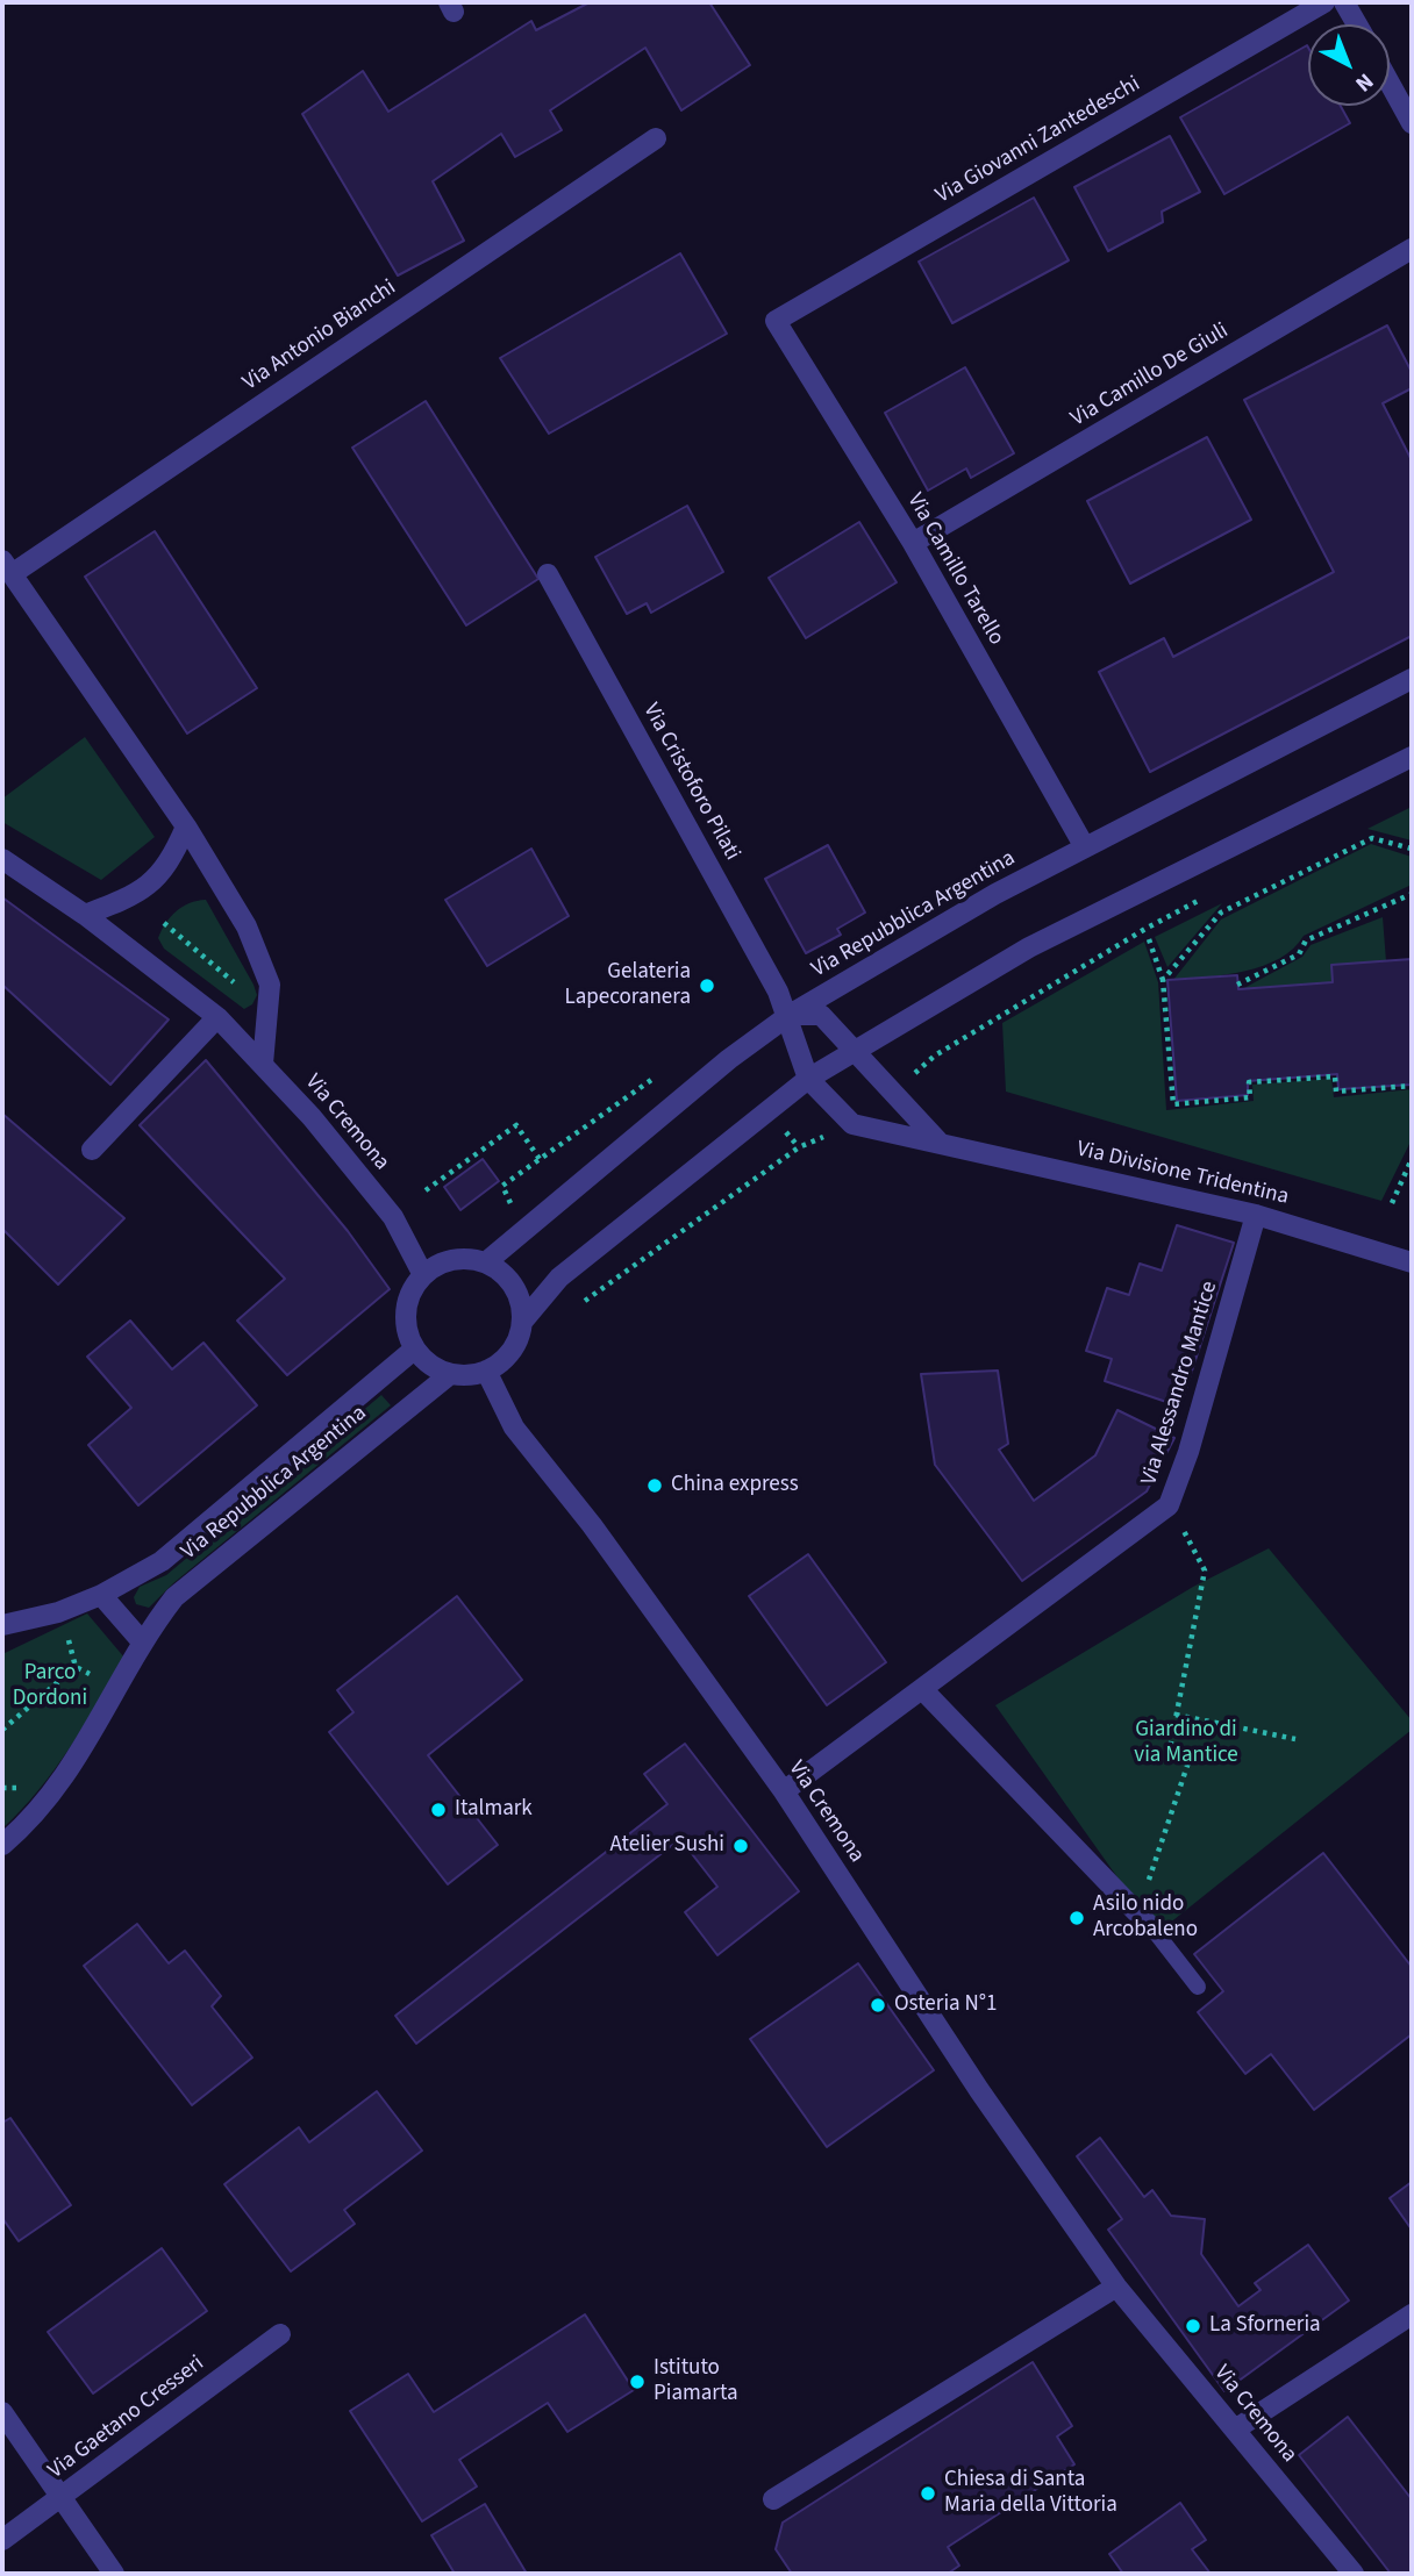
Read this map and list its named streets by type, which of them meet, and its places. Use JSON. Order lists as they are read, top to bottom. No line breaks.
{"streets":{"street":["Via Giovanni Zantedeschi","Via Antonio Bianchi","Via Camillo De Giuli","Via Camillo Tarello","Via Cristoforo Pilati","Via Repubblica Argentina","Via Cremona","Via Divisione Tridentina","Via Alessandro Mantice","Via Gaetano Cresseri"]},"crossings":[["Via Giovanni Zantedeschi","Via Camillo Tarello"],["Via Antonio Bianchi","Via Cremona"],["Via Camillo De Giuli","Via Camillo Tarello"],["Via Camillo Tarello","Via Repubblica Argentina"],["Via Cristoforo Pilati","Via Repubblica Argentina"],["Via Repubblica Argentina","Via Cremona"],["Via Cremona","Via Alessandro Mantice"],["Via Divisione Tridentina","Via Alessandro Mantice"]],"parks":["Parco Dordoni","Giardino di via Mantice"],"places":["Gelateria Lapecoranera","China express","Italmark","Atelier Sushi","Asilo nido Arcobaleno","Osteria N°1","La Sforneria","Istituto Piamarta","Chiesa di Santa Maria della Vittoria"],"north":"bottom right"}
